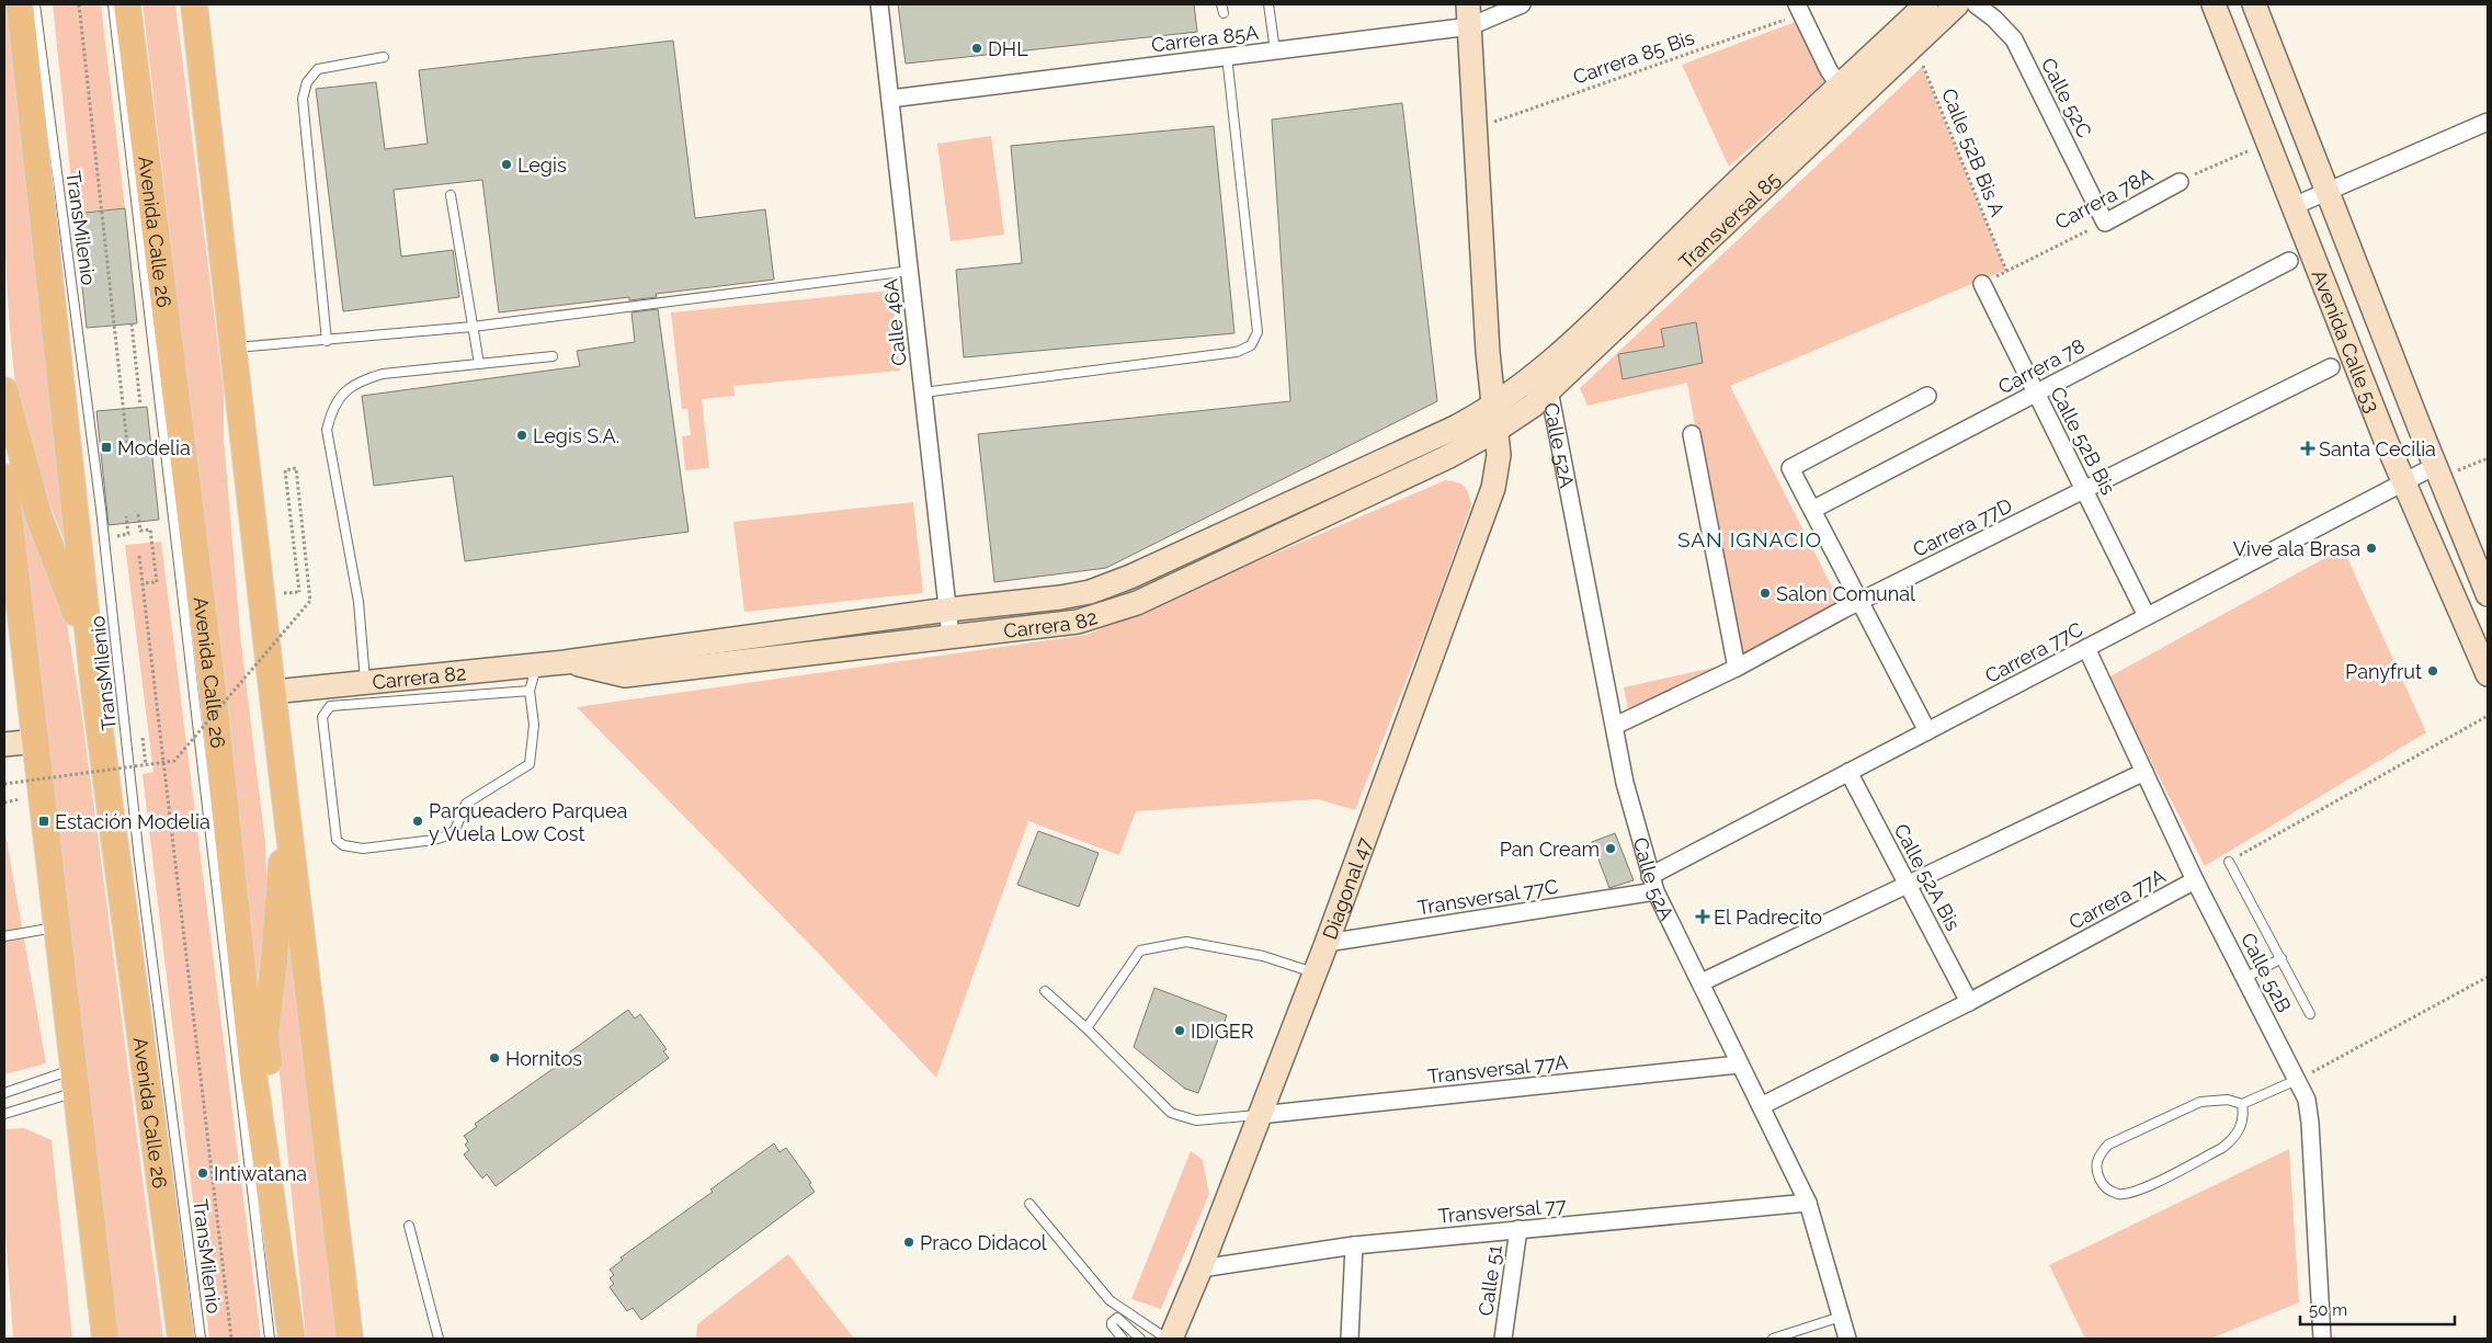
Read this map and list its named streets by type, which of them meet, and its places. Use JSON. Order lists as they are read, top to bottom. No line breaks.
{"streets":{"main road":["Avenida Calle 26"],"street":["Carrera 85A","Calle 52C","Carrera 78A","Transversal 85","Calle 46A","Avenida Calle 53","Carrera 78","Calle 52B Bis","Calle 52A","Carrera 77D","Carrera 82","Carrera 77C","Calle 52A Bis","Diagonal 47","Transversal 77C","Carrera 77A","Calle 52B","Transversal 77A","Transversal 77","Calle 51"],"lane":["TransMilenio"],"path":["Carrera 85 Bis","Calle 52B Bis A"]},"crossings":[["Carrera 85A","Calle 46A"],["Calle 52C","Carrera 78A"],["Calle 52B Bis A","Carrera 78A"],["Calle 52B Bis A","Transversal 85"],["Carrera 78A","Calle 52B Bis"],["Transversal 85","Calle 52A"],["Transversal 85","Carrera 82"],["Transversal 85","Diagonal 47"],["Calle 46A","Carrera 82"],["Avenida Calle 53","Carrera 77C"],["Carrera 78","Calle 52B Bis"],["Calle 52B Bis","Carrera 77D"],["Calle 52B Bis","Carrera 77C"],["Calle 52A","Carrera 77D"],["Calle 52A","Carrera 77C"],["Calle 52A","Transversal 77C"],["Calle 52A","Carrera 77A"],["Calle 52A","Transversal 77A"],["Calle 52A","Transversal 77"],["Carrera 82","Diagonal 47"],["Carrera 77C","Calle 52A Bis"],["Carrera 77C","Calle 52B"],["Calle 52A Bis","Carrera 77A"],["Diagonal 47","Transversal 77C"],["Diagonal 47","Transversal 77A"],["Diagonal 47","Transversal 77"],["Carrera 77A","Calle 52B"],["Transversal 77","Calle 51"]],"districts":["SAN IGNACIO"],"places":{"other":["DHL","Legis","Legis S.A.","Vive ala Brasa","Salon Comunal","Panyfrut","Parqueadero Parquea y Vuela Low Cost","Pan Cream","IDIGER","Hornitos","Intiwatana","Praco Didacol"],"transit":["Modelia","Estación Modelia"],"health":["Santa Cecilia","El Padrecito"]},"scale_bar":"50 m"}
